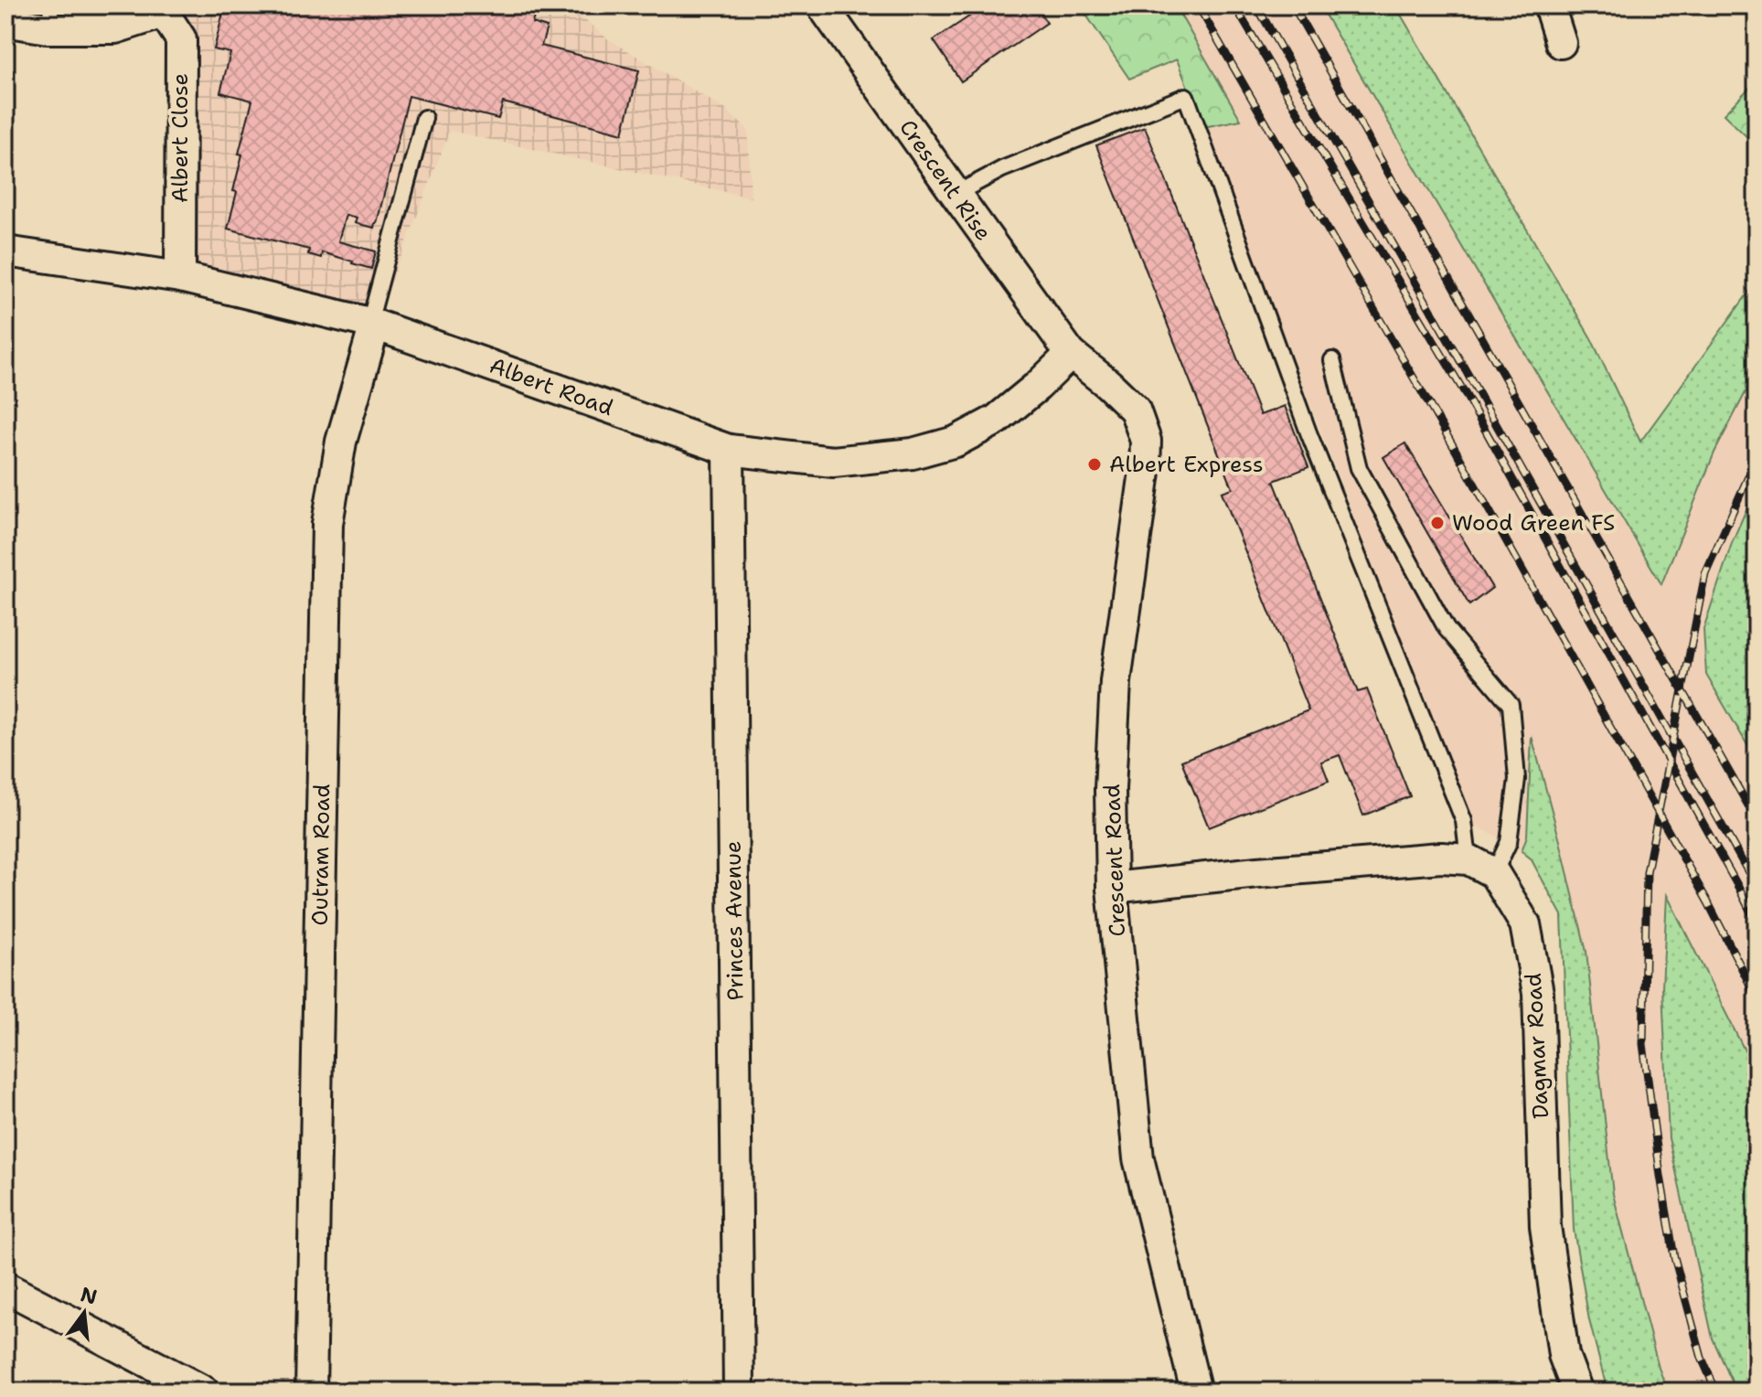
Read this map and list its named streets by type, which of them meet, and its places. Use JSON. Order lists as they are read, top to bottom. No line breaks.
{"streets":{"street":["Albert Close","Crescent Rise","Albert Road","Outram Road","Crescent Road","Princes Avenue","Dagmar Road"]},"crossings":[["Albert Close","Albert Road"],["Crescent Rise","Albert Road"],["Crescent Rise","Crescent Road"],["Albert Road","Outram Road"],["Albert Road","Crescent Road"],["Albert Road","Princes Avenue"]],"places":["Albert Express","Wood Green FS"],"north":"top"}
